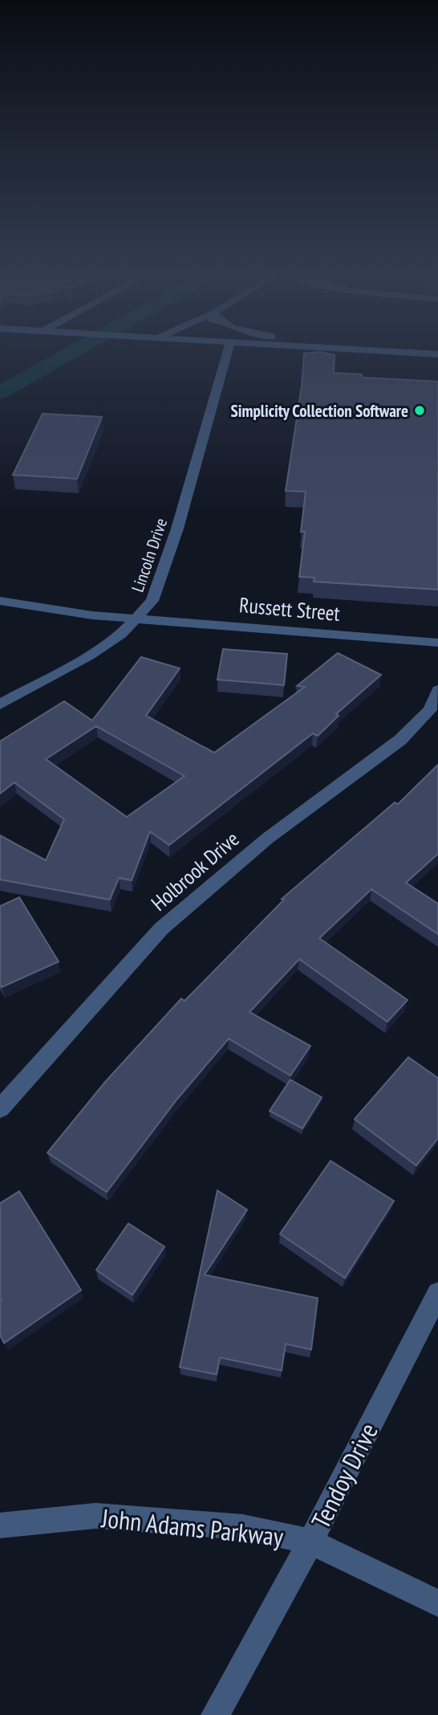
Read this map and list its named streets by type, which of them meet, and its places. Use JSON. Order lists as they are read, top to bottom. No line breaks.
{"streets":{"street":["Lincoln Drive","Russett Street","Holbrook Drive","Tendoy Drive","John Adams Parkway"]},"crossings":[["Lincoln Drive","Russett Street"],["Tendoy Drive","John Adams Parkway"]],"places":["Simplicity Collection Software"]}
